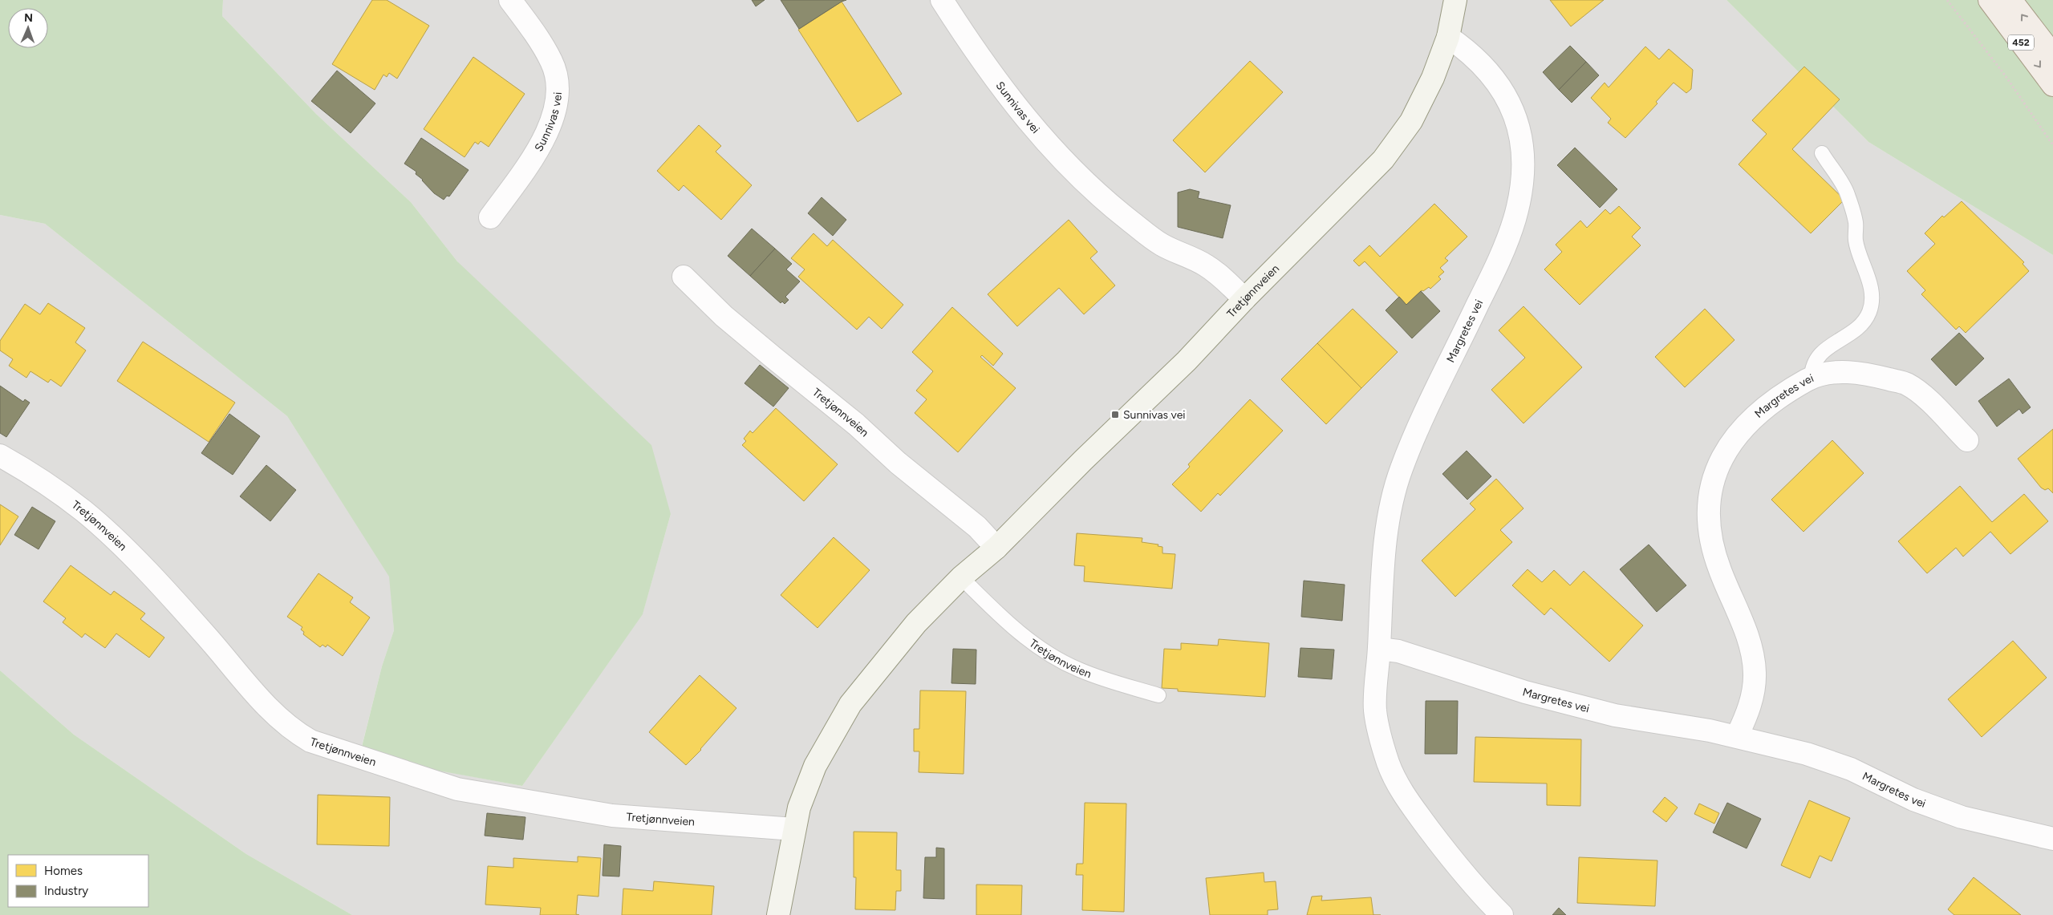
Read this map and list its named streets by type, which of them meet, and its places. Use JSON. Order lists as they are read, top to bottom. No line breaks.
{"streets":{"main road":["452"],"street":["Sunnivas vei","Tretjønnveien","Margretes vei"]},"crossings":[["Sunnivas vei","Tretjønnveien"],["Tretjønnveien","Margretes vei"]],"places":{"transit":["Sunnivas vei"]},"legend":["Homes","Industry"],"north":"top"}
